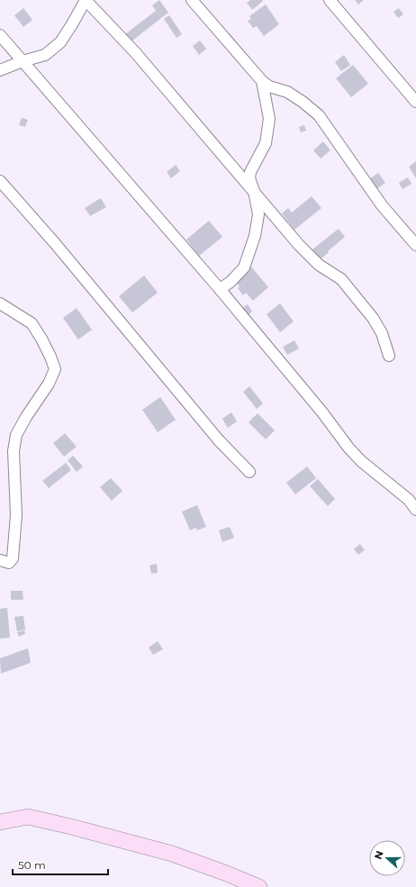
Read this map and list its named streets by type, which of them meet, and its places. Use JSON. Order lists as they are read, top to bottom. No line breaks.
{"scale_bar":"50 m","north":"left"}
